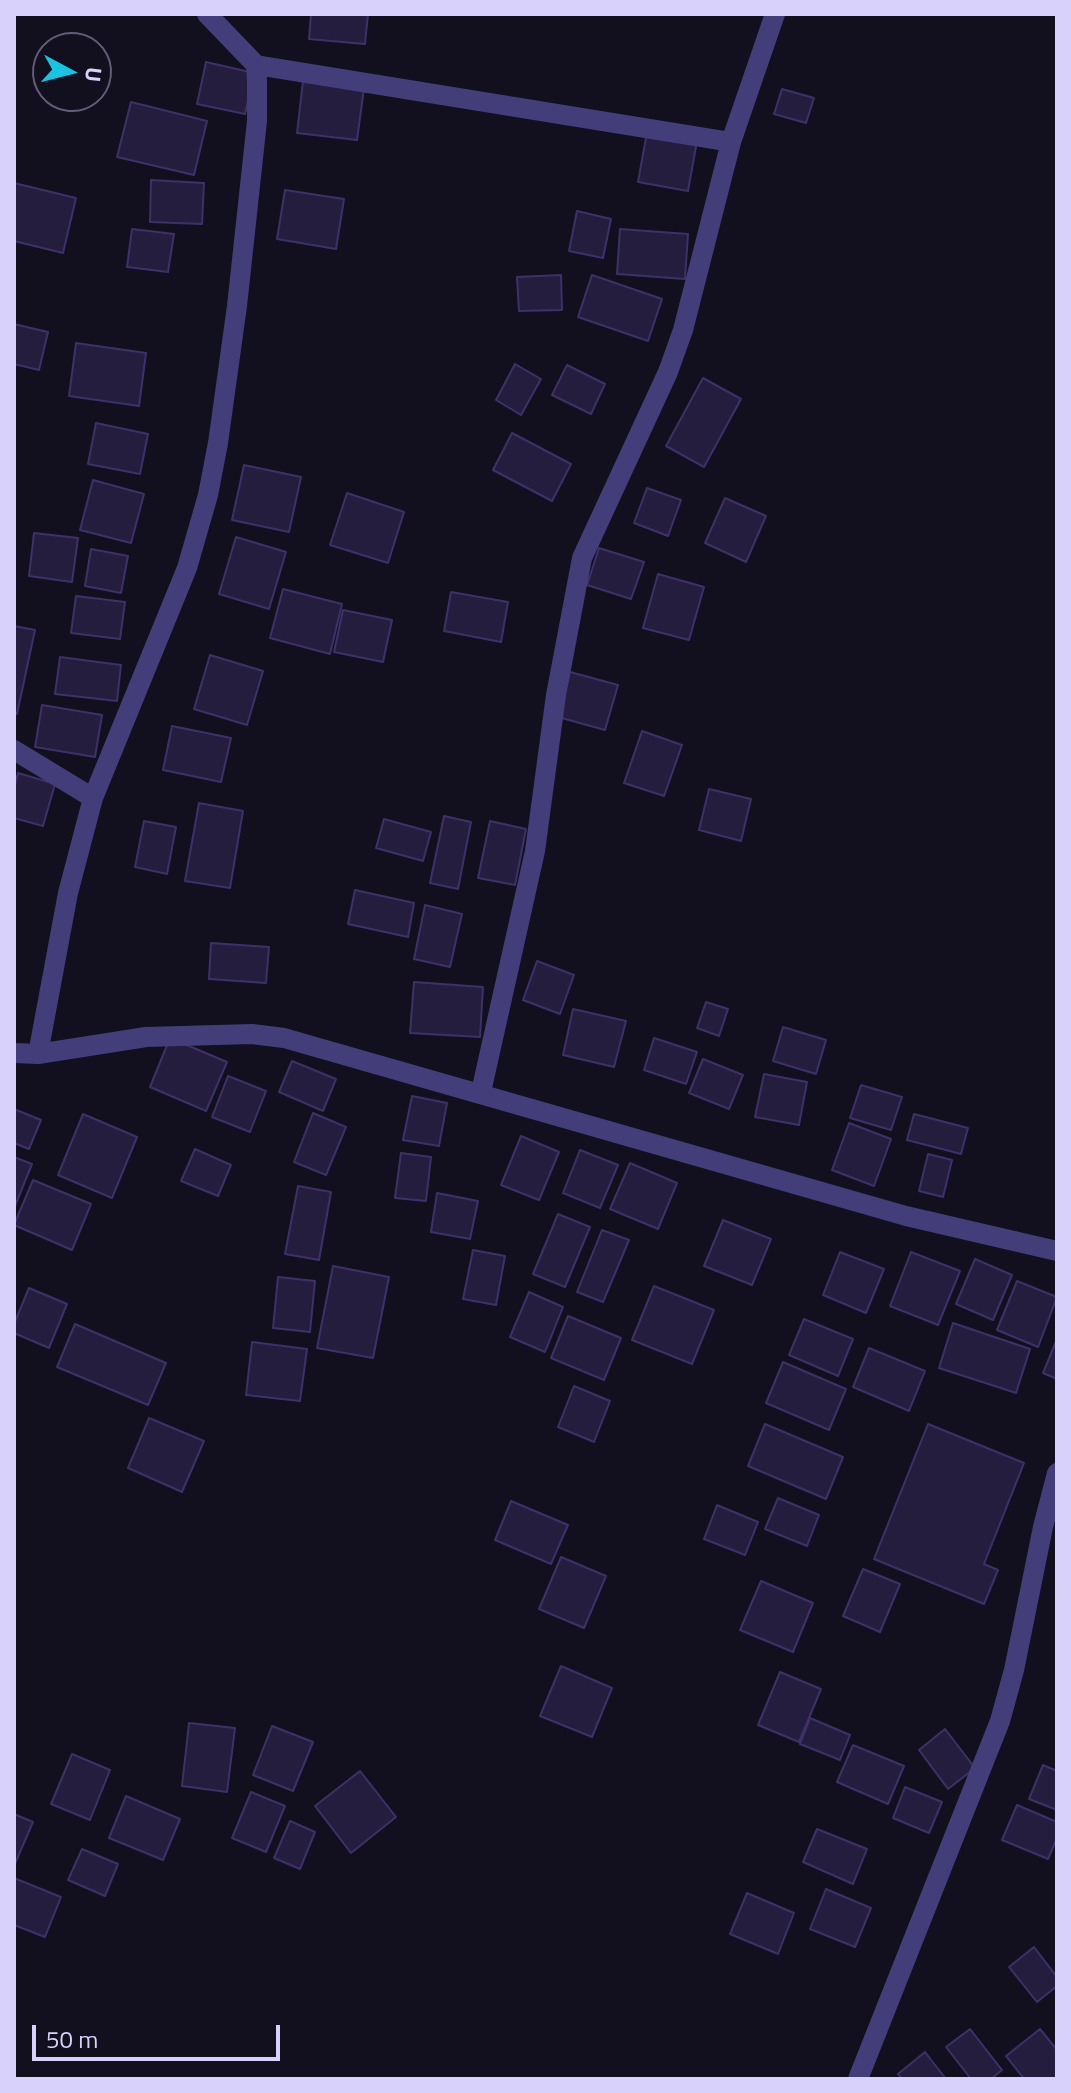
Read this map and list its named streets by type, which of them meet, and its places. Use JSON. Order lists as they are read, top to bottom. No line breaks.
{"scale_bar":"50 m","north":"right"}
